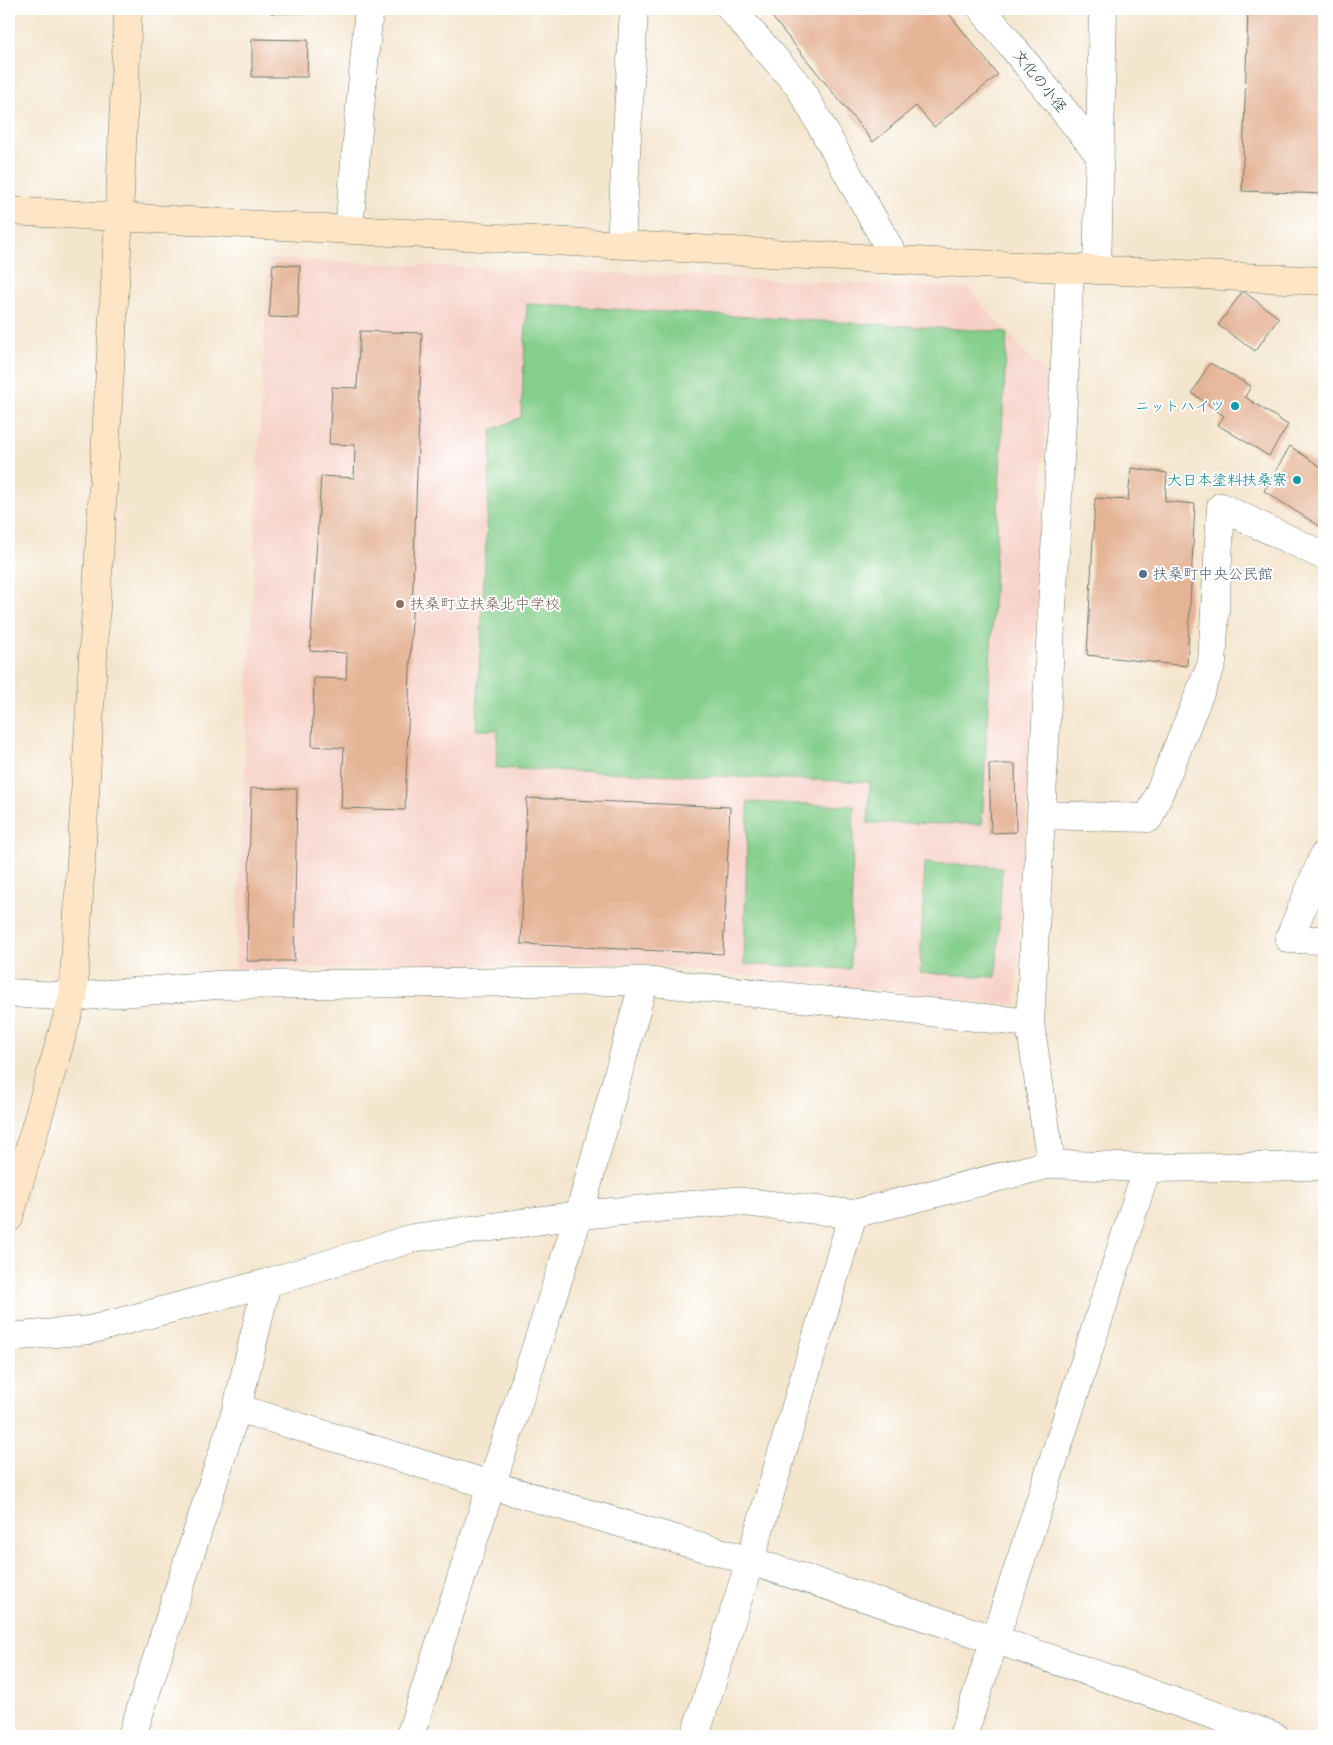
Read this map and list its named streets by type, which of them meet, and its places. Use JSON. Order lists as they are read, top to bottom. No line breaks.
{"streets":{"street":["文化の小径"]},"places":["ニットハイツ","大日本塗料扶桑寮","扶桑町中央公民館","扶桑町立扶桑北中学校"]}
